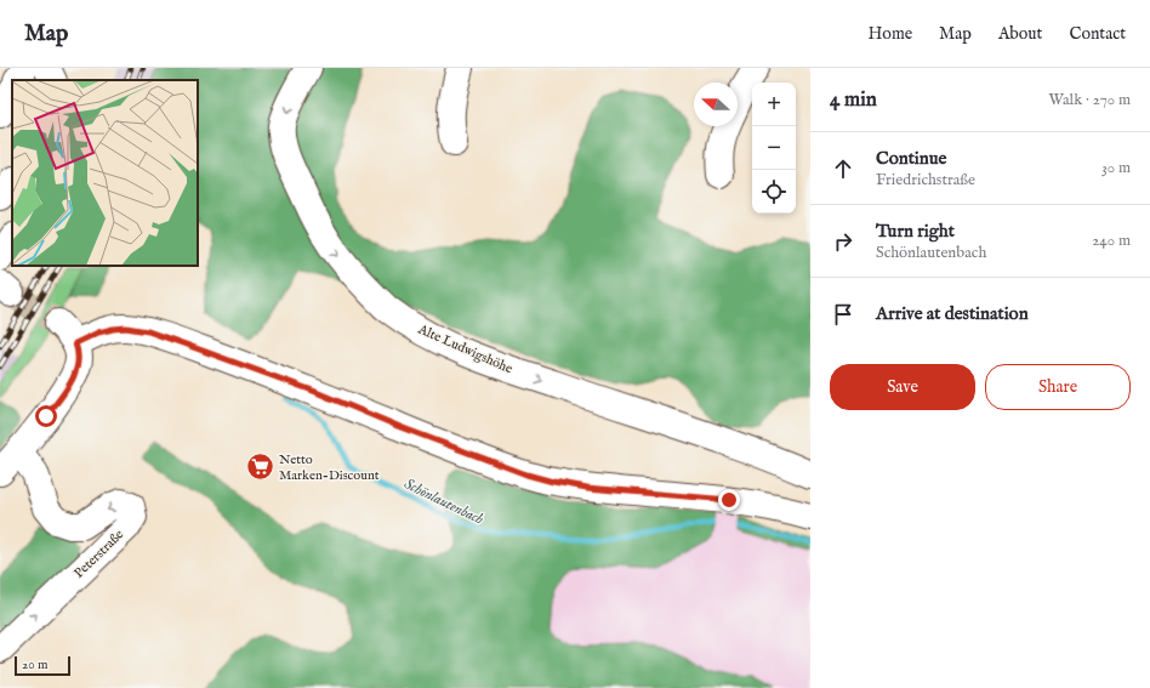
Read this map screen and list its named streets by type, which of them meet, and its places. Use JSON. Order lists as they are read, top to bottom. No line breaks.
{"streets":{"street":["Alte Ludwigshöhe","Peterstraße"]},"one_way":["Alte Ludwigshöhe"],"water":["Schönlautenbach"],"places":{"supermarket":["Netto Marken-Discount"]},"scale_bar":"20 m","north":"left","page":{"header":"Map","nav":["Home","Map","About","Contact"],"heading":["4 min","Walk · 270 m"],"map_buttons":["+","−"],"list":[["Continue","Friedrichstraße","30 m"],["Turn right","Schönlautenbach","240 m"],"Arrive at destination"],"buttons":["Save","Share"],"scale":"20 m"}}
